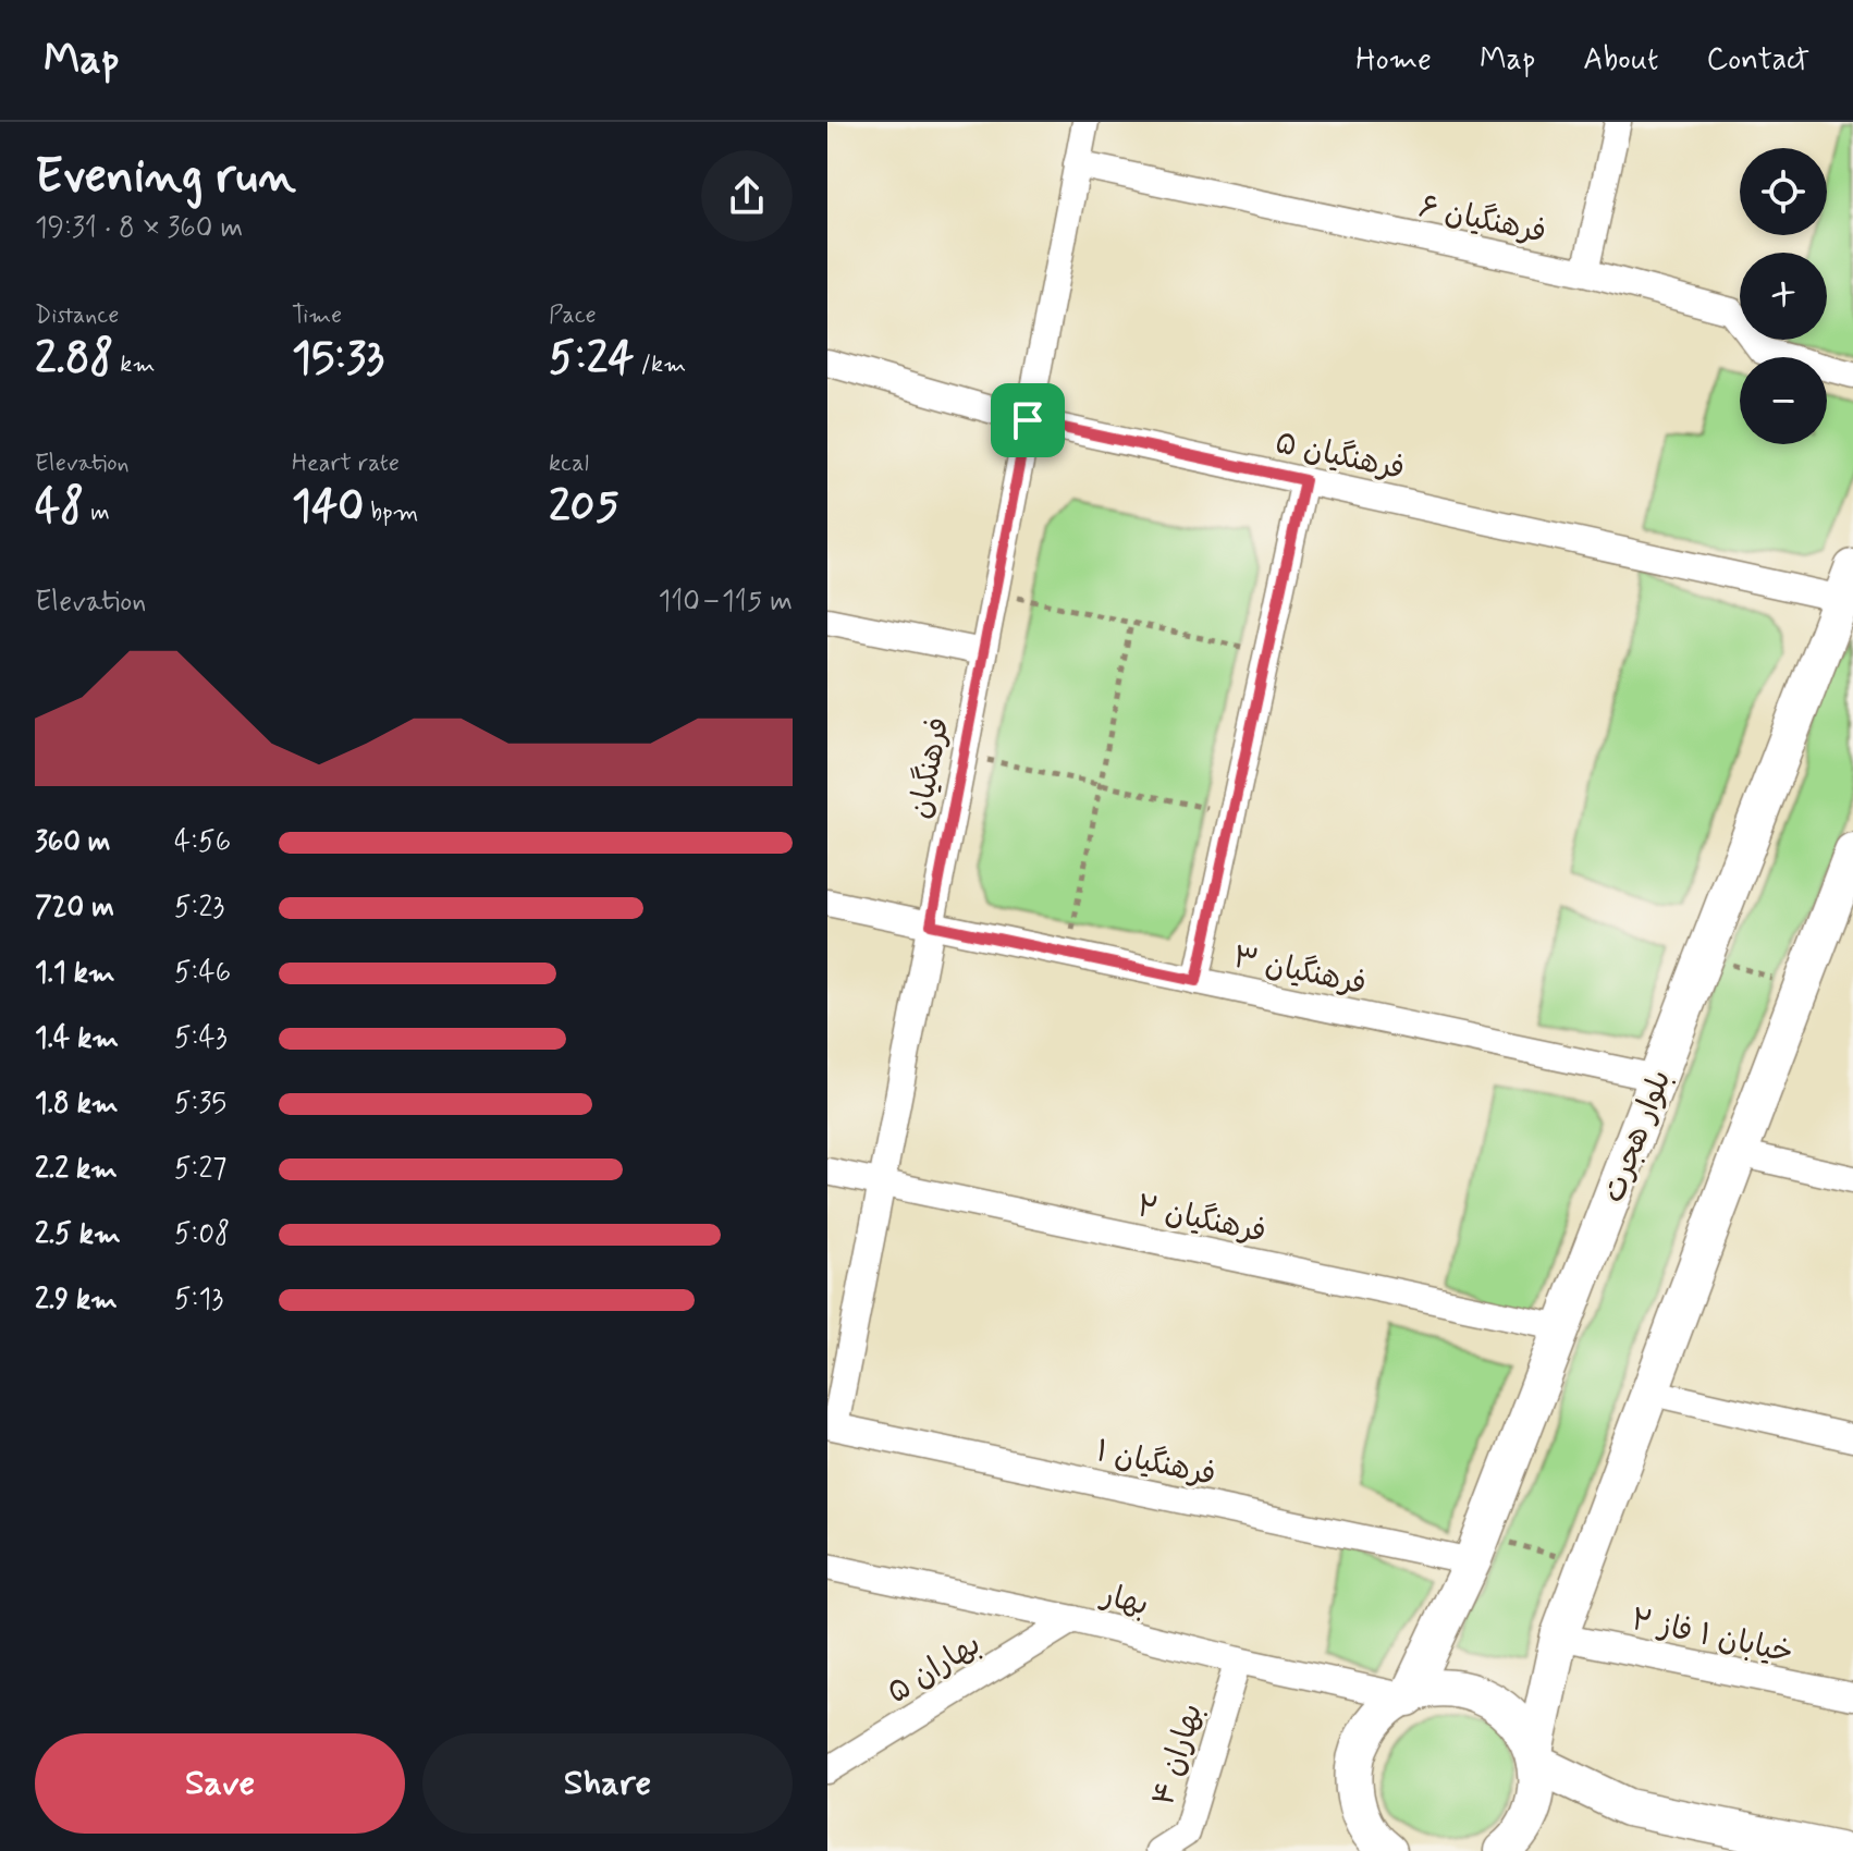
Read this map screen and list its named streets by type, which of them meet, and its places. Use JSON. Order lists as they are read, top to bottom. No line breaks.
{"streets":{"main road":["بلوار هجرت"],"street":["فرهنگیان ۶","فرهنگیان ۵","فرهنگیان","فرهنگیان ۳","فرهنگیان ۲","فرهنگیان ۱","بهار","خیابان ۱ فاز ۲","بهاران ۵","بهاران ۴"]},"crossings":[["فرهنگیان ۶","فرهنگیان"],["فرهنگیان ۵","فرهنگیان"],["فرهنگیان ۵","بلوار هجرت"],["فرهنگیان","فرهنگیان ۳"],["فرهنگیان","فرهنگیان ۲"],["فرهنگیان","فرهنگیان ۱"],["فرهنگیان ۳","بلوار هجرت"],["بلوار هجرت","فرهنگیان ۲"],["بلوار هجرت","فرهنگیان ۱"],["بلوار هجرت","بهار"],["بهار","بهاران ۵"],["بهار","بهاران ۴"]],"page":{"header":"Map","nav":["Home","Map","About","Contact"],"heading":["Evening run","19:31 · 8 × 360 m"],"map_buttons":["+","−"],"stats":[["Distance","2.88 km"],["Time","15:33"],["Pace","5:24 /km"],["Elevation","48 m"],["Heart rate","140 bpm"],["kcal","205"]],"chart":["Elevation","110–115 m"],"list":[{"name":"360 m","note":"4:56"},{"name":"720 m","note":"5:23"},{"name":"1.1 km","note":"5:46"},{"name":"1.4 km","note":"5:43"},{"name":"1.8 km","note":"5:35"},{"name":"2.2 km","note":"5:27"},{"name":"2.5 km","note":"5:08"},{"name":"2.9 km","note":"5:13"}],"buttons":["Save","Share"]}}
